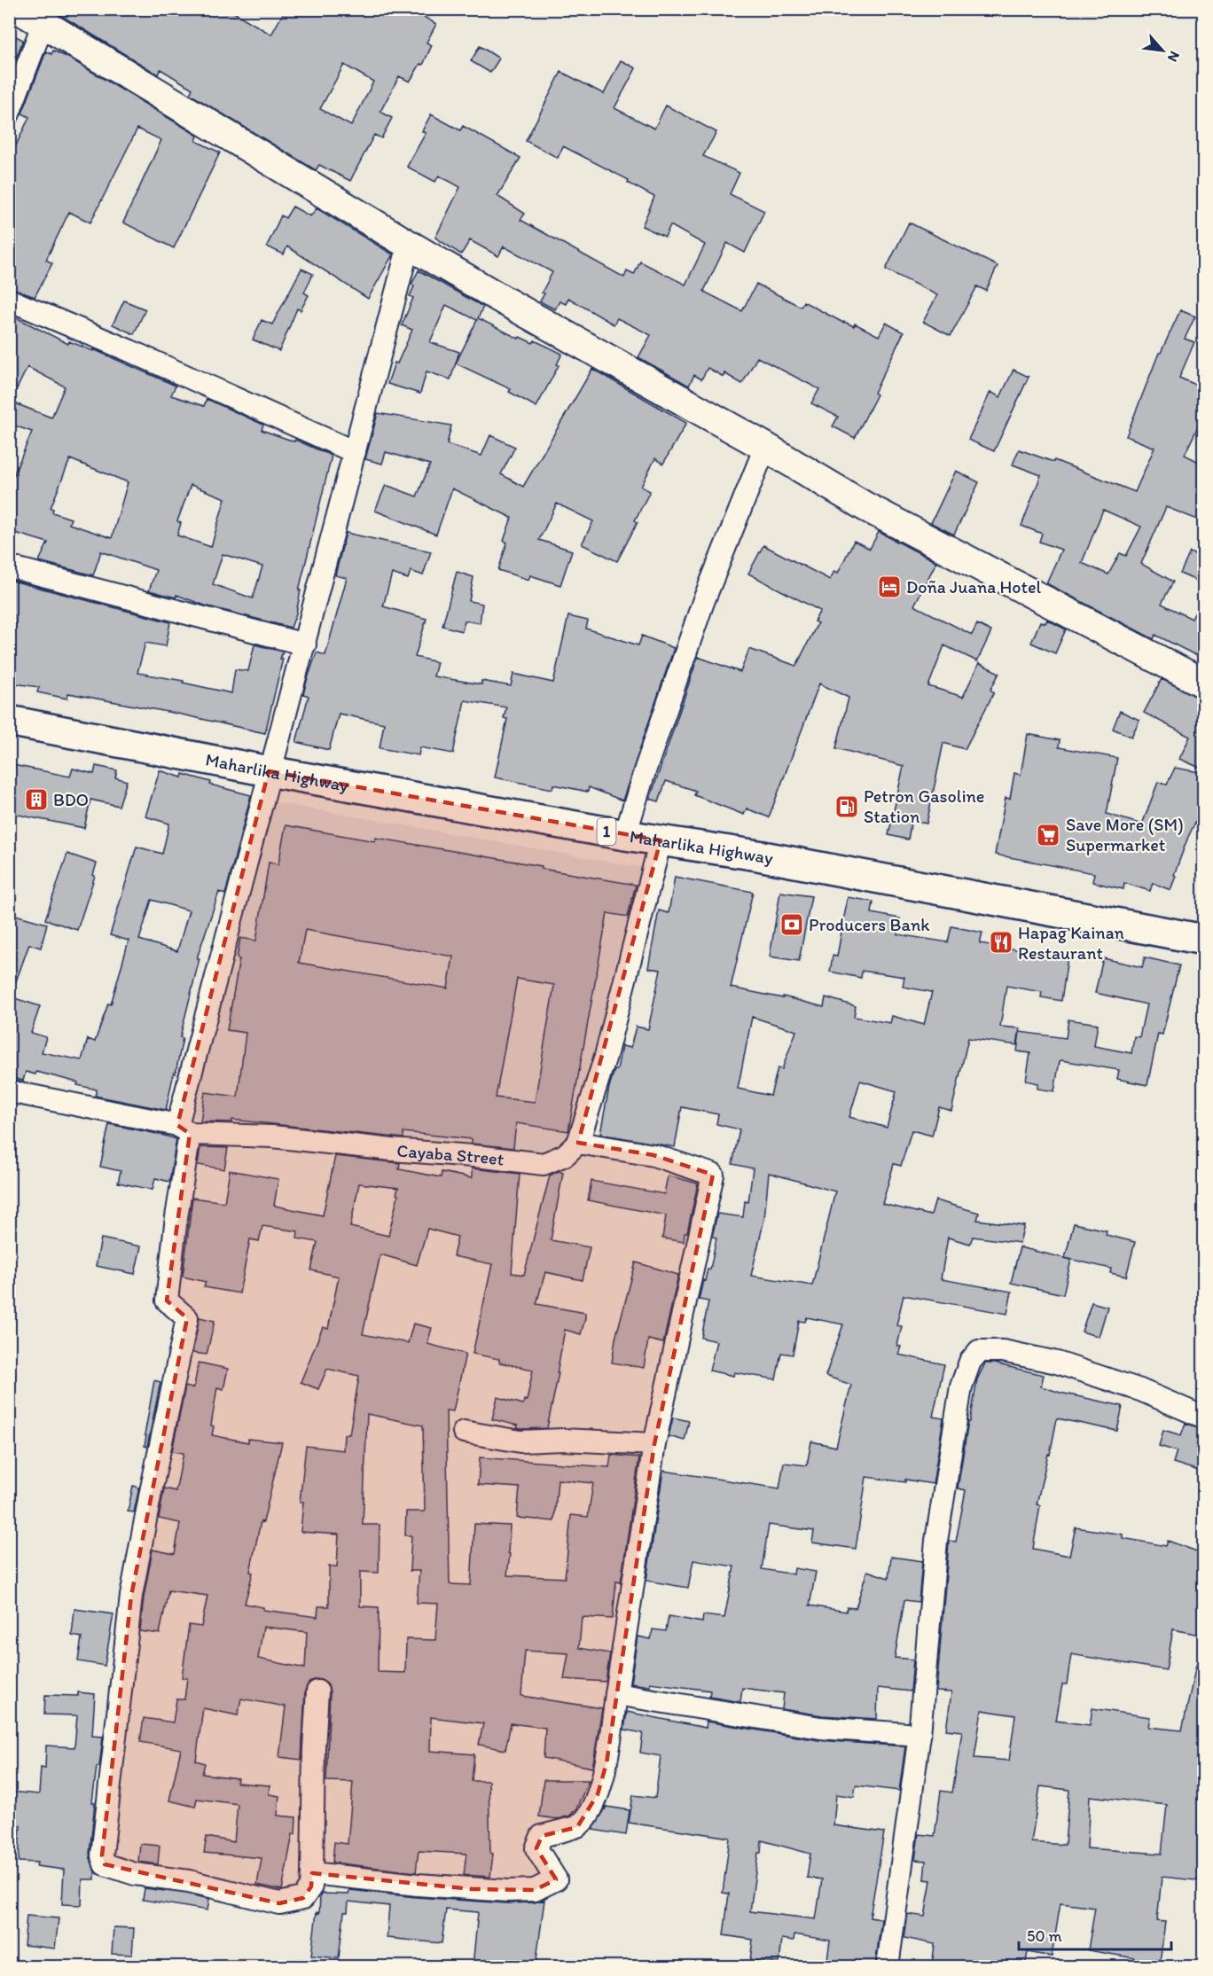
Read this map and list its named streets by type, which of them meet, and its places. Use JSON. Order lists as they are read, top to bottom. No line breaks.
{"streets":{"main road":["Maharlika Highway","1"],"street":["Cayaba Street"]},"places":{"hotel":["Doña Juana Hotel"],"building":["BDO"],"fuel station":["Petron Gasoline Station"],"supermarket":["Save More (SM) Supermarket"],"bank":["Producers Bank"],"restaurant":["Hapag Kainan Restaurant"]},"scale_bar":"50 m","north":"bottom right"}
